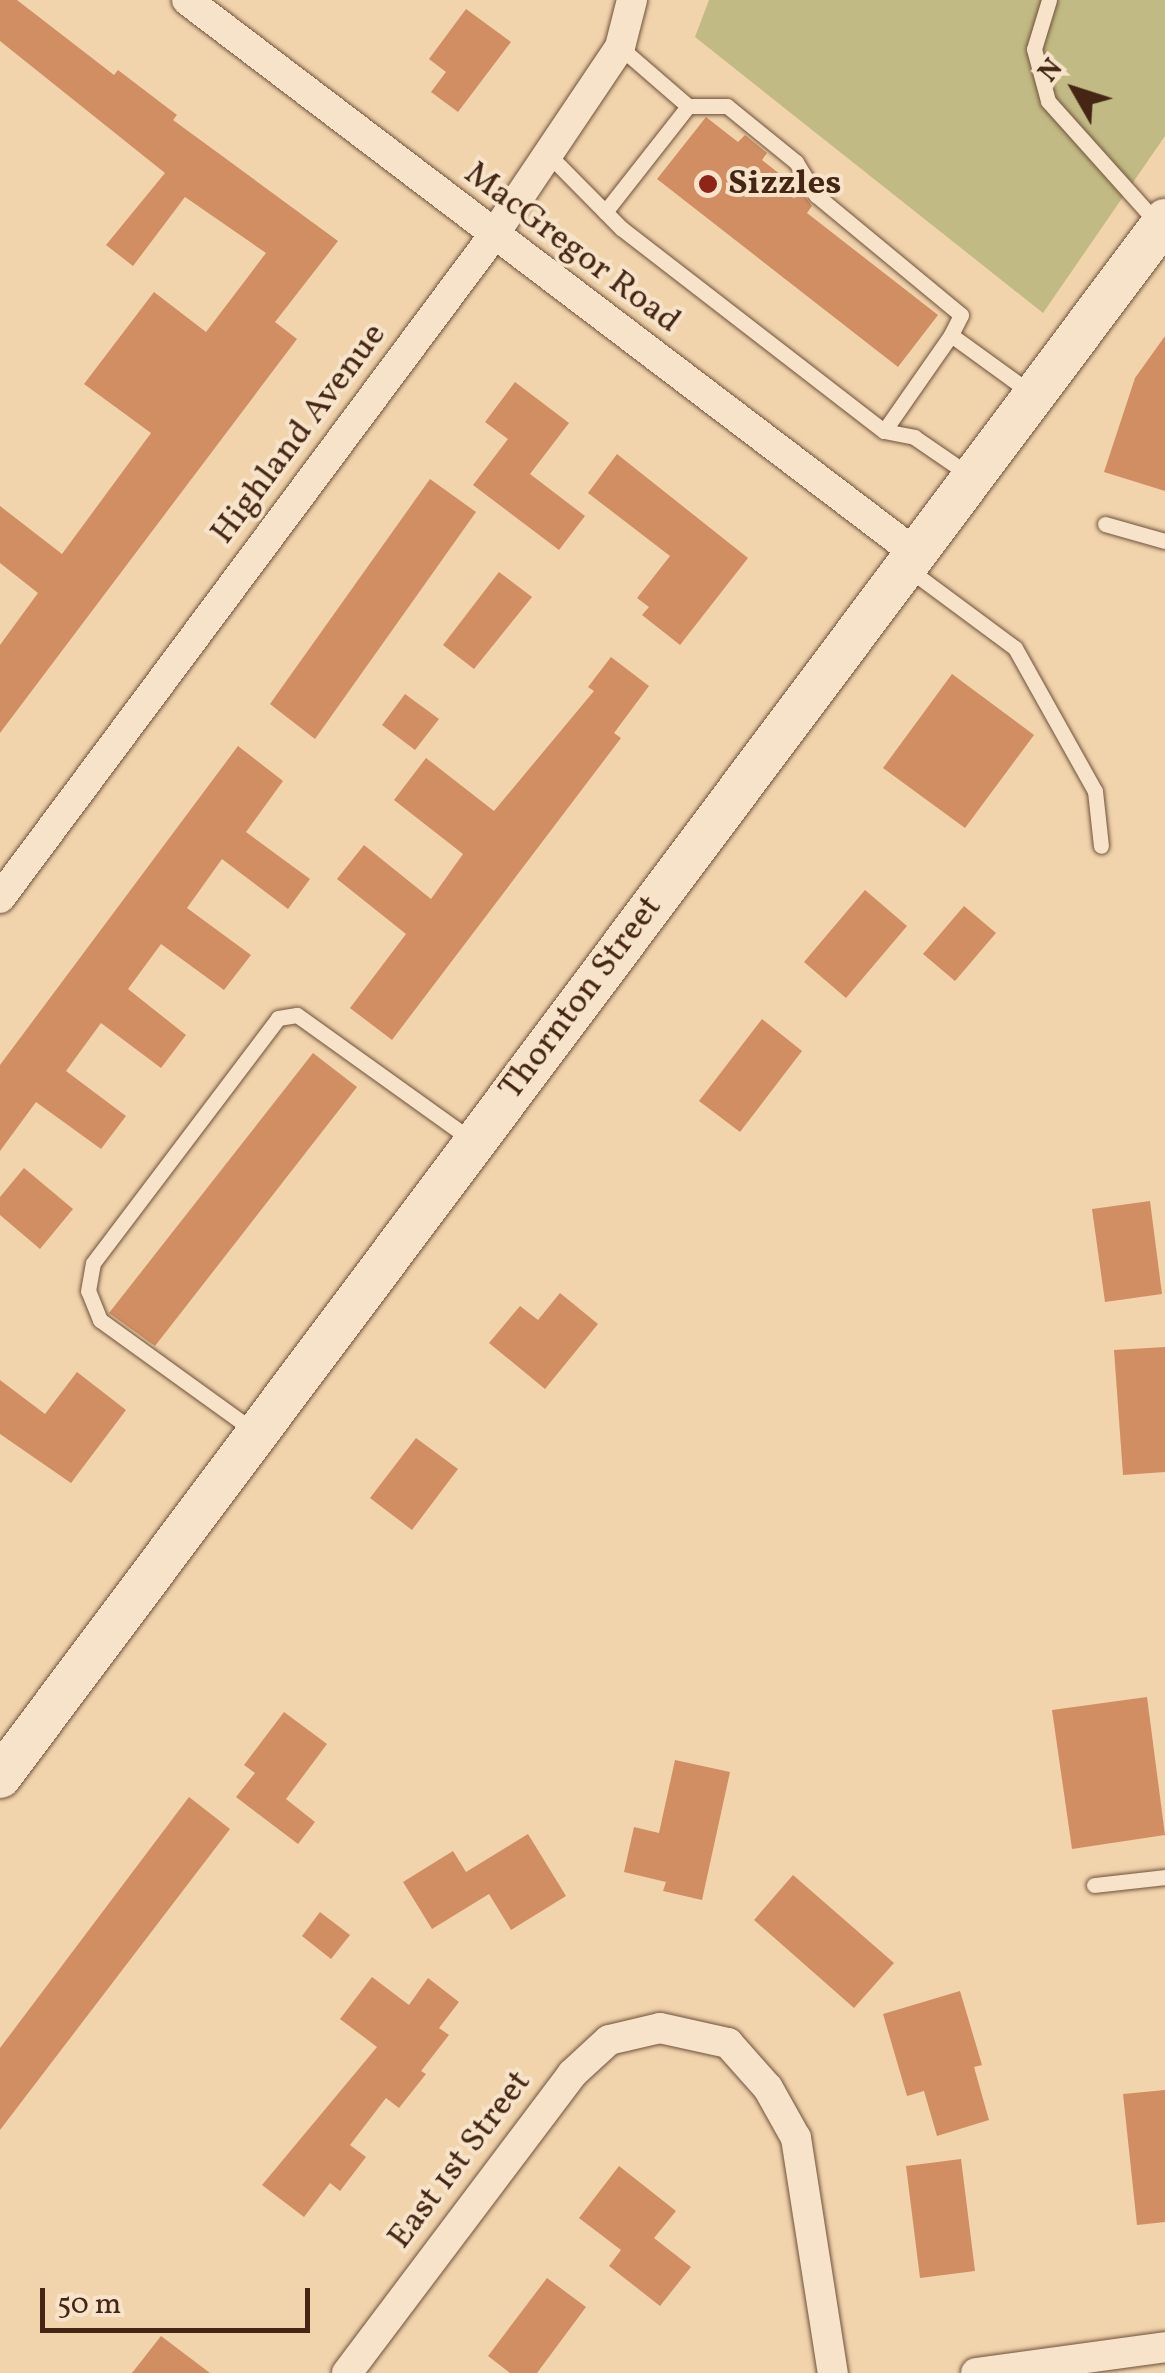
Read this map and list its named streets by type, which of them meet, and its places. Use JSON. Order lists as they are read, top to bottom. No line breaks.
{"streets":{"street":["MacGregor Road","Highland Avenue","Thornton Street","East 1st Street"]},"crossings":[["MacGregor Road","Highland Avenue"],["MacGregor Road","Thornton Street"]],"places":["Sizzles"],"scale_bar":"50 m","north":"top left"}
